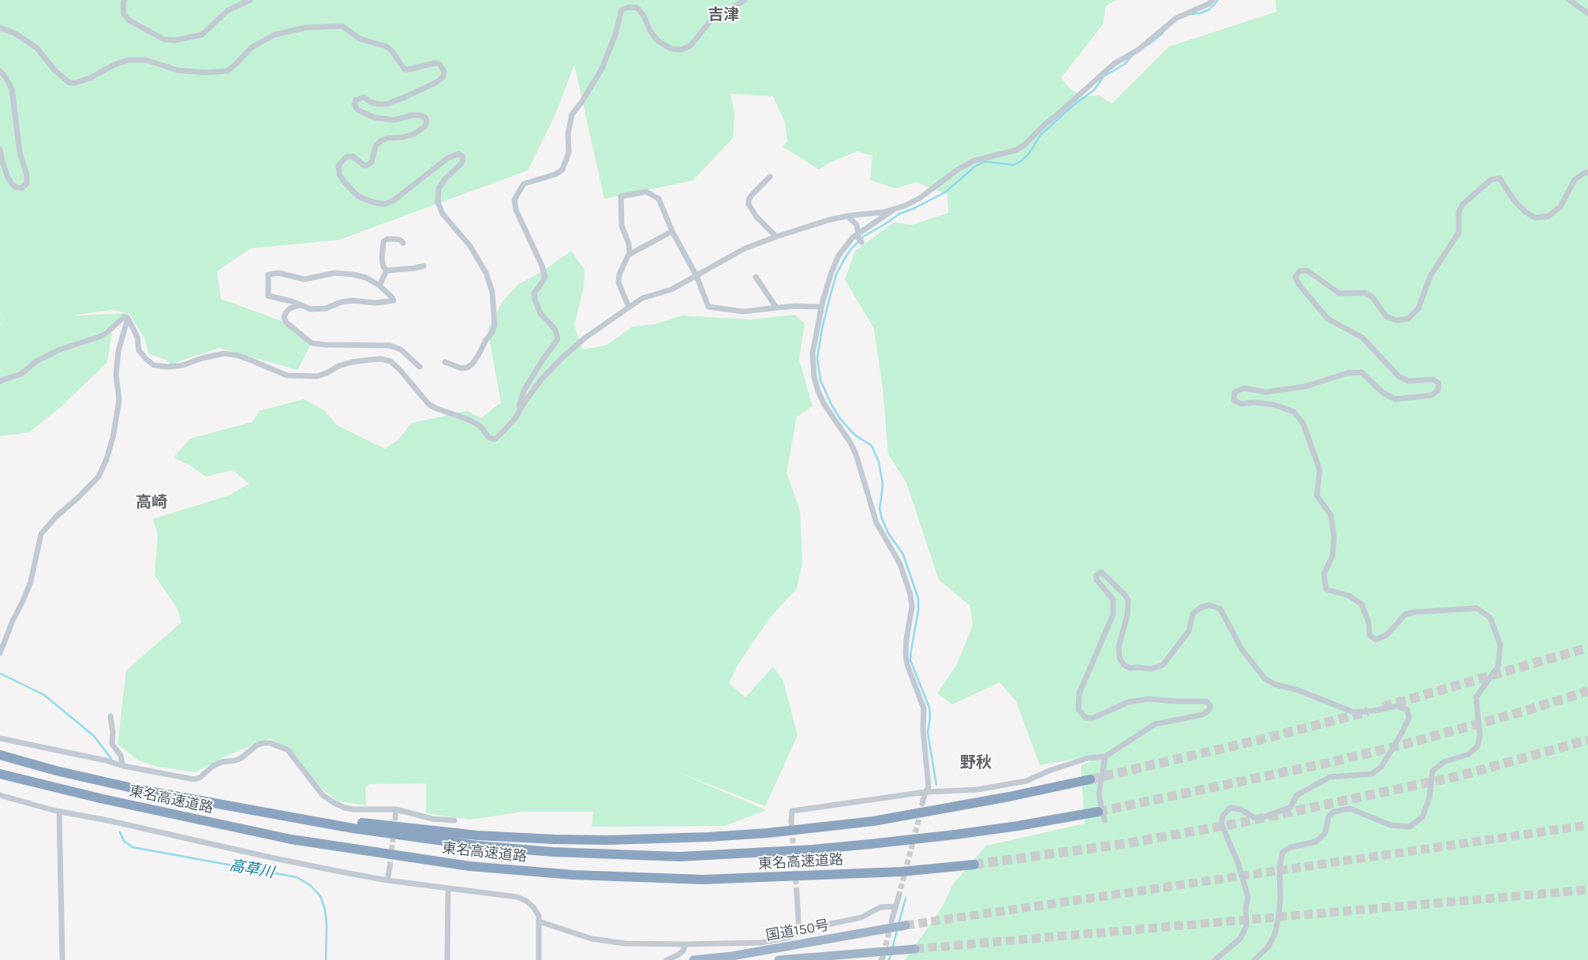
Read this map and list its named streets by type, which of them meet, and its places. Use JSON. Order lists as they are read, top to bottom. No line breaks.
{"streets":{"highway":["東名高速道路","国道150号"]},"districts":["吉津","高崎","野秋"],"water":["高草川"]}
